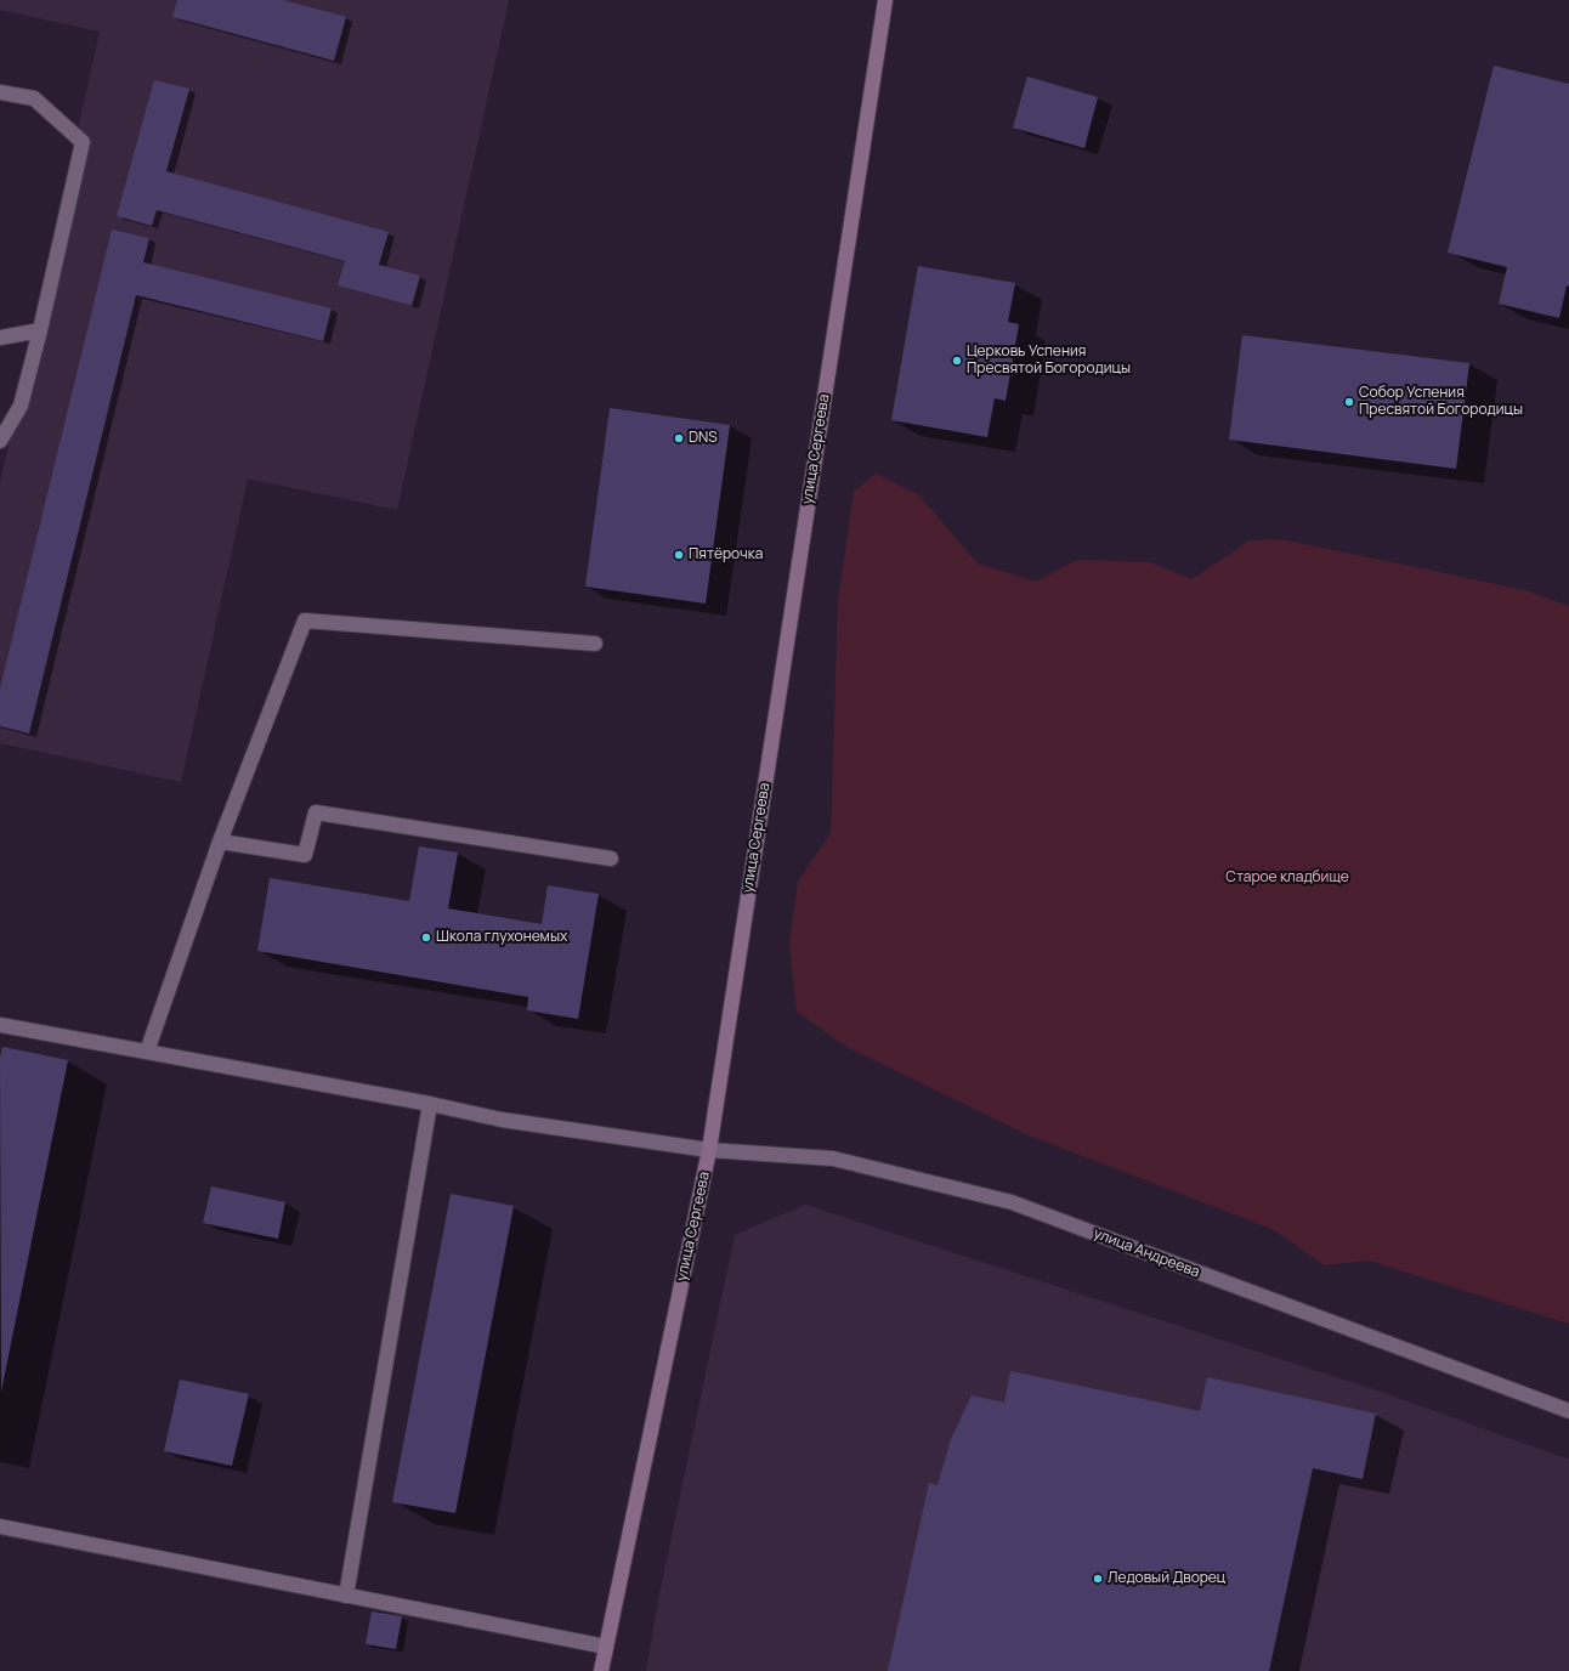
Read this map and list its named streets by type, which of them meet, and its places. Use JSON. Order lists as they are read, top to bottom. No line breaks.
{"streets":{"main road":["улица Сергеева"],"street":["улица Андреева"]},"crossings":[["улица Сергеева","улица Андреева"]],"parks":["Старое кладбище"],"places":["Церковь Успения Пресвятой Богородицы","Собор Успения Пресвятой Богородицы","DNS","Пятёрочка","Школа глухонемых","Ледовый Дворец"]}
